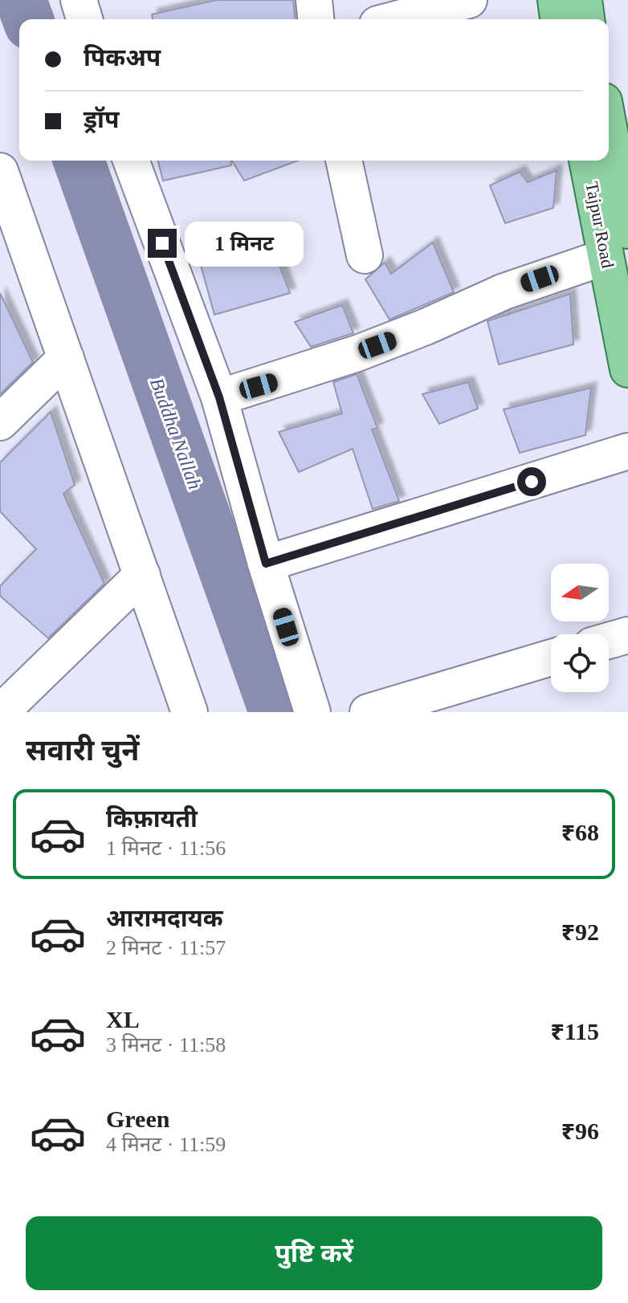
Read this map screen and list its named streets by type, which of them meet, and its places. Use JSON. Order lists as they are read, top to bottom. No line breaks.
{"streets":{"main road":["Tajpur Road"]},"water":["Buddha Nallah"],"north":"left","page":{"banner":["पिकअप","ड्रॉप"],"bubble":"1 मिनट","heading":"सवारी चुनें","list":[{"name":"किफ़ायती","note":"1 मिनट · 11:56","value":"₹68"},{"name":"आरामदायक","note":"2 मिनट · 11:57","value":"₹92"},{"name":"XL","note":"3 मिनट · 11:58","value":"₹115"},{"name":"Green","note":"4 मिनट · 11:59","value":"₹96"}],"buttons":"पुष्टि करें"}}
